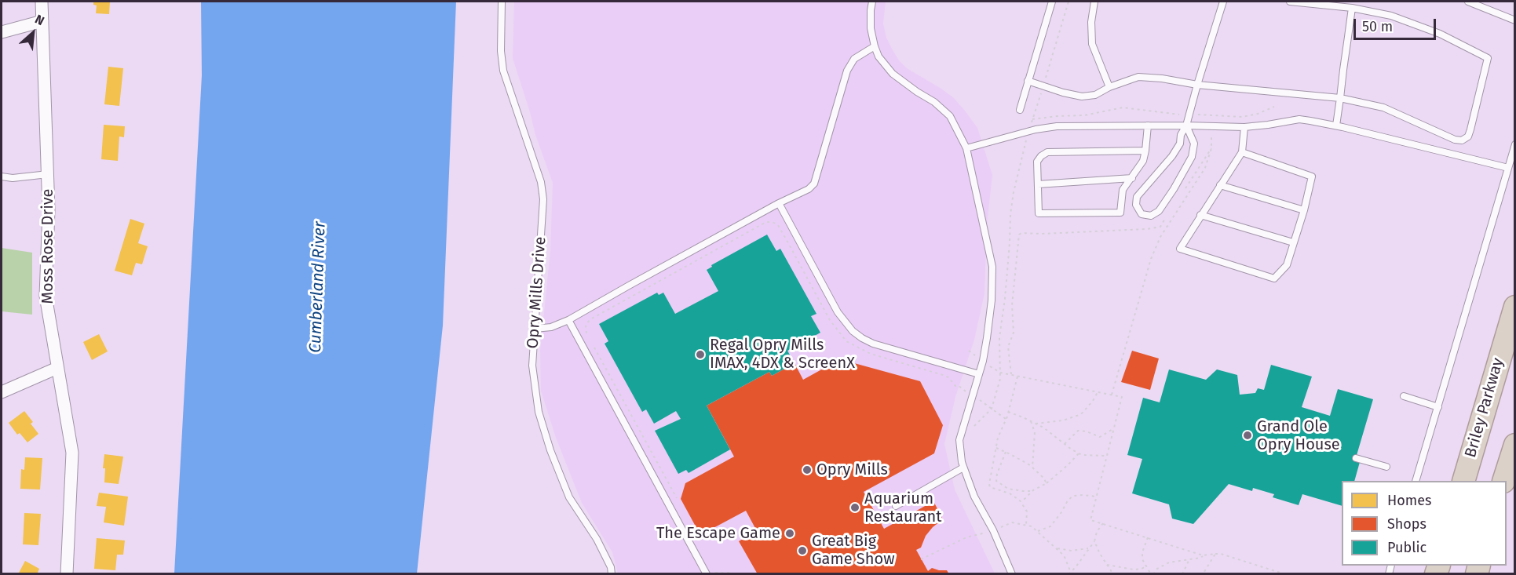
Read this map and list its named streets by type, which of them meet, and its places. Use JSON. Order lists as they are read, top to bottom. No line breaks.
{"streets":{"highway":["Briley Parkway"],"street":["Moss Rose Drive"],"lane":["Opry Mills Drive"]},"water":["Cumberland River"],"places":["Regal Opry Mills IMAX, 4DX & ScreenX","Grand Ole Opry House","Opry Mills","Aquarium Restaurant","The Escape Game","Great Big Game Show"],"legend":["Homes","Shops","Public"],"scale_bar":"50 m","north":"top right"}
